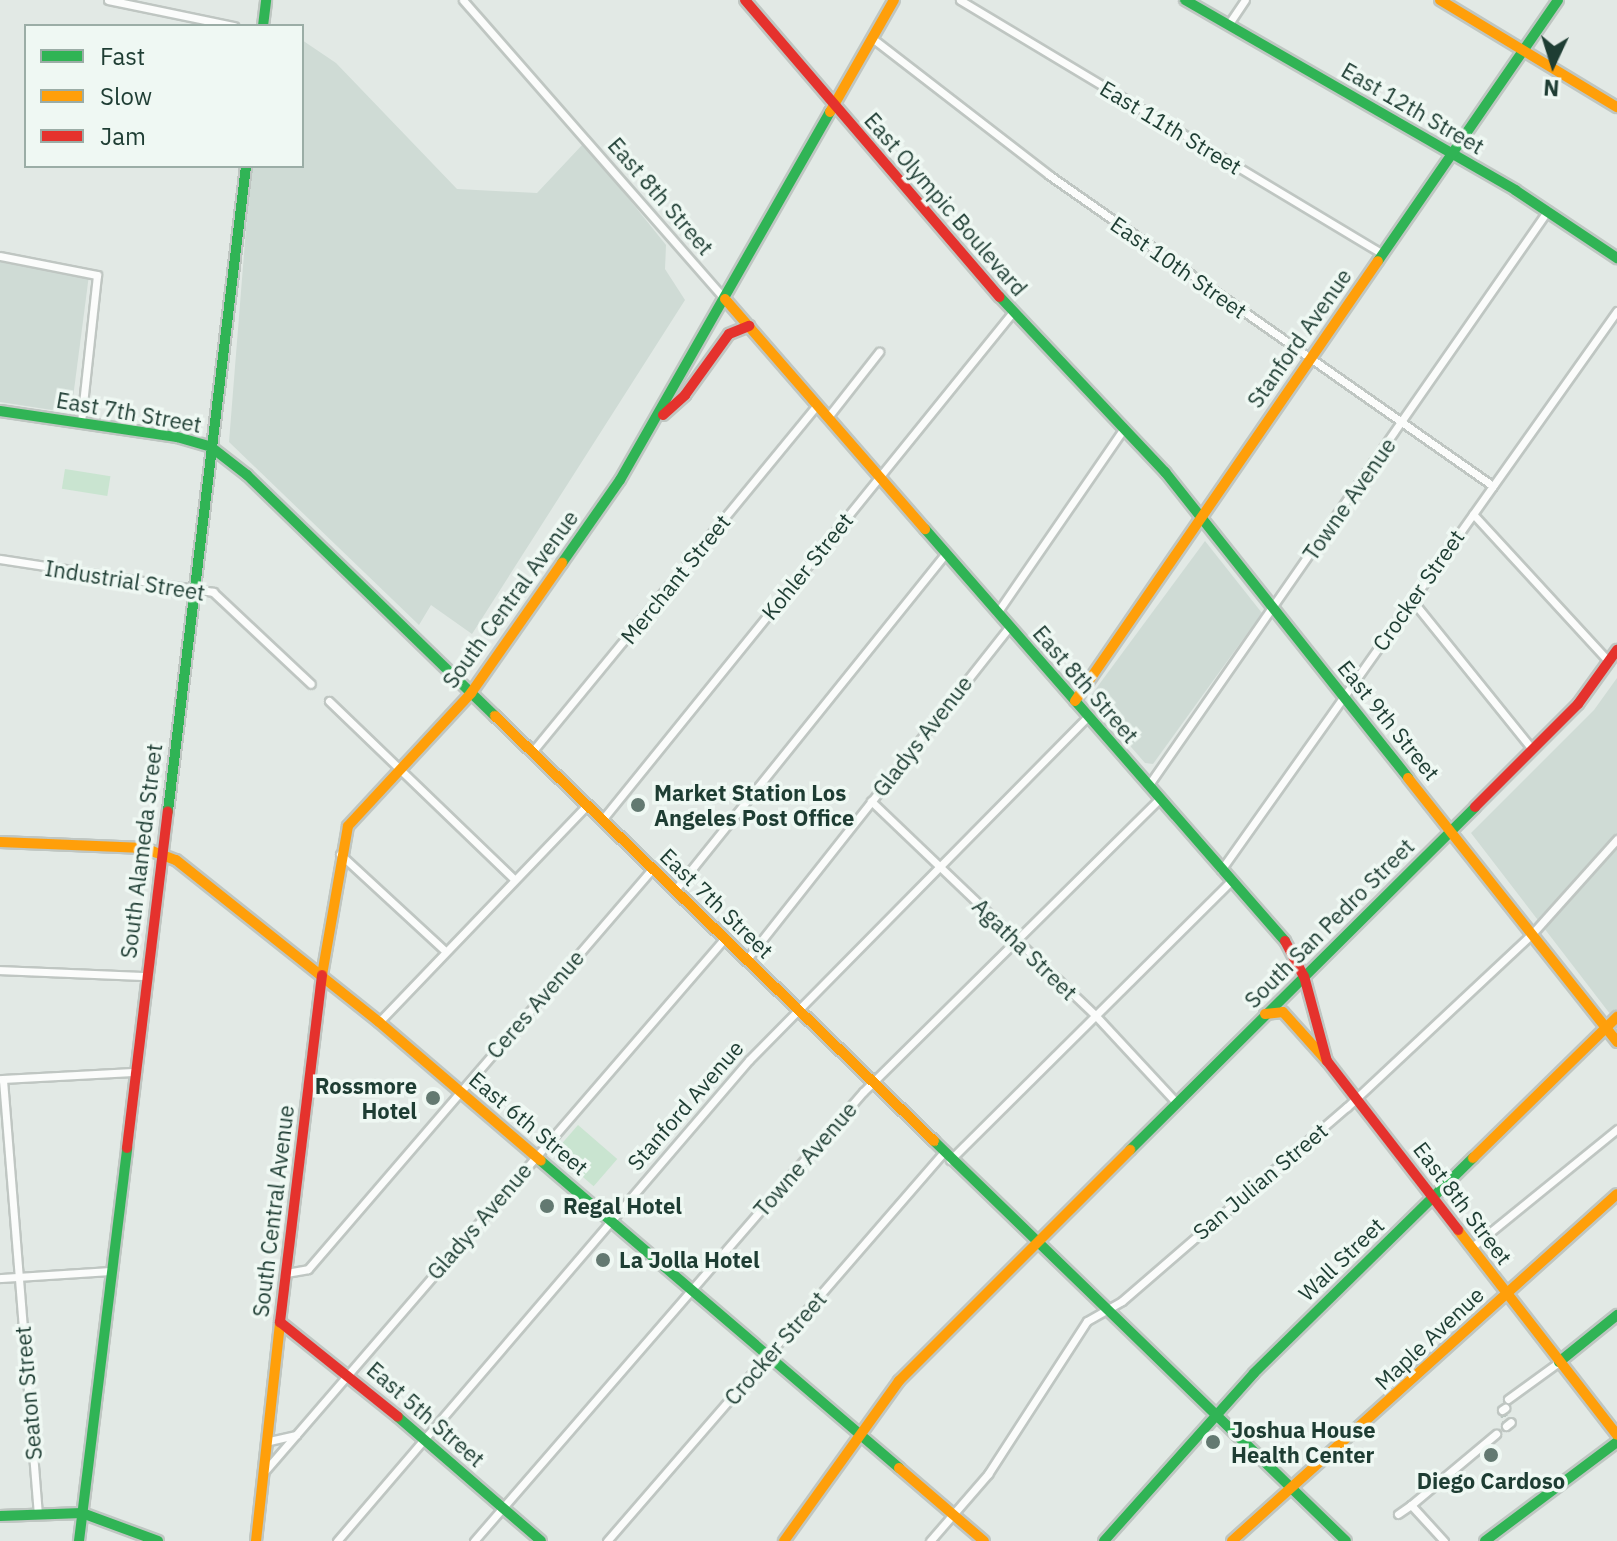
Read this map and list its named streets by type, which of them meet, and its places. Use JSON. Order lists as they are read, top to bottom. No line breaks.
{"streets":{"main road":["East 12th Street","East 8th Street","East Olympic Boulevard","Stanford Avenue","East 7th Street","South Central Avenue","East 9th Street","South Alameda Street","South San Pedro Street","East 6th Street","Wall Street","Maple Avenue","East 5th Street"],"street":["East 11th Street","East 10th Street","Towne Avenue","Kohler Street","Merchant Street","Industrial Street","Crocker Street","Gladys Avenue","Agatha Street","Ceres Avenue","San Julian Street","Seaton Street"]},"crossings":[["East 12th Street","Stanford Avenue"],["East 12th Street","Towne Avenue"],["East 11th Street","Stanford Avenue"],["East 8th Street","Stanford Avenue"],["East 8th Street","Towne Avenue"],["East 8th Street","Kohler Street"],["East 8th Street","Merchant Street"],["East 8th Street","Crocker Street"],["East 8th Street","South Central Avenue"],["East 8th Street","Gladys Avenue"],["East 8th Street","South San Pedro Street"],["East 8th Street","San Julian Street"],["East 8th Street","Wall Street"],["East 8th Street","Maple Avenue"],["East Olympic Boulevard","Kohler Street"],["East Olympic Boulevard","South Central Avenue"],["East Olympic Boulevard","East 9th Street"],["East 10th Street","Stanford Avenue"],["East 10th Street","Towne Avenue"],["East 10th Street","Crocker Street"],["East 10th Street","South Central Avenue"],["Stanford Avenue","East 7th Street"],["Stanford Avenue","East 9th Street"],["Stanford Avenue","Agatha Street"],["Stanford Avenue","East 6th Street"],["Stanford Avenue","East 5th Street"],["East 7th Street","Towne Avenue"],["East 7th Street","Kohler Street"],["East 7th Street","Merchant Street"],["East 7th Street","Crocker Street"],["East 7th Street","South Central Avenue"],["East 7th Street","Gladys Avenue"],["East 7th Street","South Alameda Street"],["East 7th Street","South San Pedro Street"],["East 7th Street","Ceres Avenue"],["East 7th Street","San Julian Street"],["East 7th Street","Wall Street"],["East 7th Street","Maple Avenue"],["Towne Avenue","East 9th Street"],["Towne Avenue","Agatha Street"],["Towne Avenue","East 6th Street"],["Towne Avenue","East 5th Street"],["Industrial Street","South Alameda Street"],["Crocker Street","East 9th Street"],["Crocker Street","Agatha Street"],["Crocker Street","East 6th Street"],["South Central Avenue","Gladys Avenue"],["South Central Avenue","Ceres Avenue"],["South Central Avenue","East 6th Street"],["South Central Avenue","East 5th Street"],["East 9th Street","South San Pedro Street"],["East 9th Street","San Julian Street"],["East 9th Street","Wall Street"],["Gladys Avenue","Agatha Street"],["Gladys Avenue","East 6th Street"],["Gladys Avenue","East 5th Street"],["South Alameda Street","East 6th Street"],["South San Pedro Street","Agatha Street"],["Ceres Avenue","East 6th Street"],["East 6th Street","San Julian Street"]],"places":["Market Station Los Angeles Post Office","Rossmore Hotel","Regal Hotel","La Jolla Hotel","Joshua House Health Center","Diego Cardoso"],"legend":["Fast","Slow","Jam"],"north":"bottom"}
